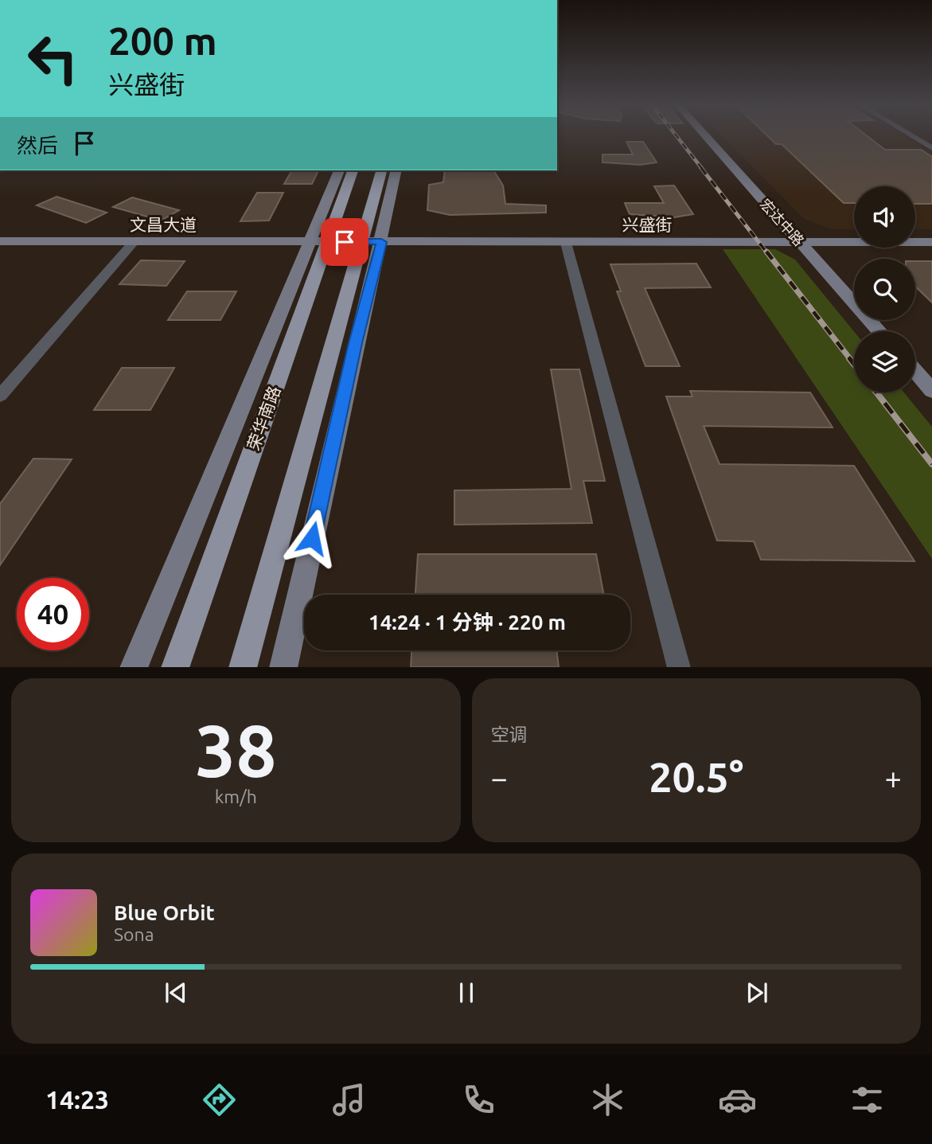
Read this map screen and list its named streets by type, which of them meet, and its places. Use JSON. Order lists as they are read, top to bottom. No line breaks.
{"streets":{"main road":["荣华南路"],"street":["宏达中路","文昌大道","兴盛街"]},"crossings":[["宏达中路","兴盛街"],["文昌大道","兴盛街"],["文昌大道","荣华南路"]],"page":{"turn":["200 m","兴盛街"],"then":"然后","limit":"40","trip":"14:24 · 1 分钟 · 220 m","tile":[["38","km/h"],"空调"],"heat":["−","20.5°","+"],"song":["Blue Orbit","Sona"],"tabs":"14:23"}}
